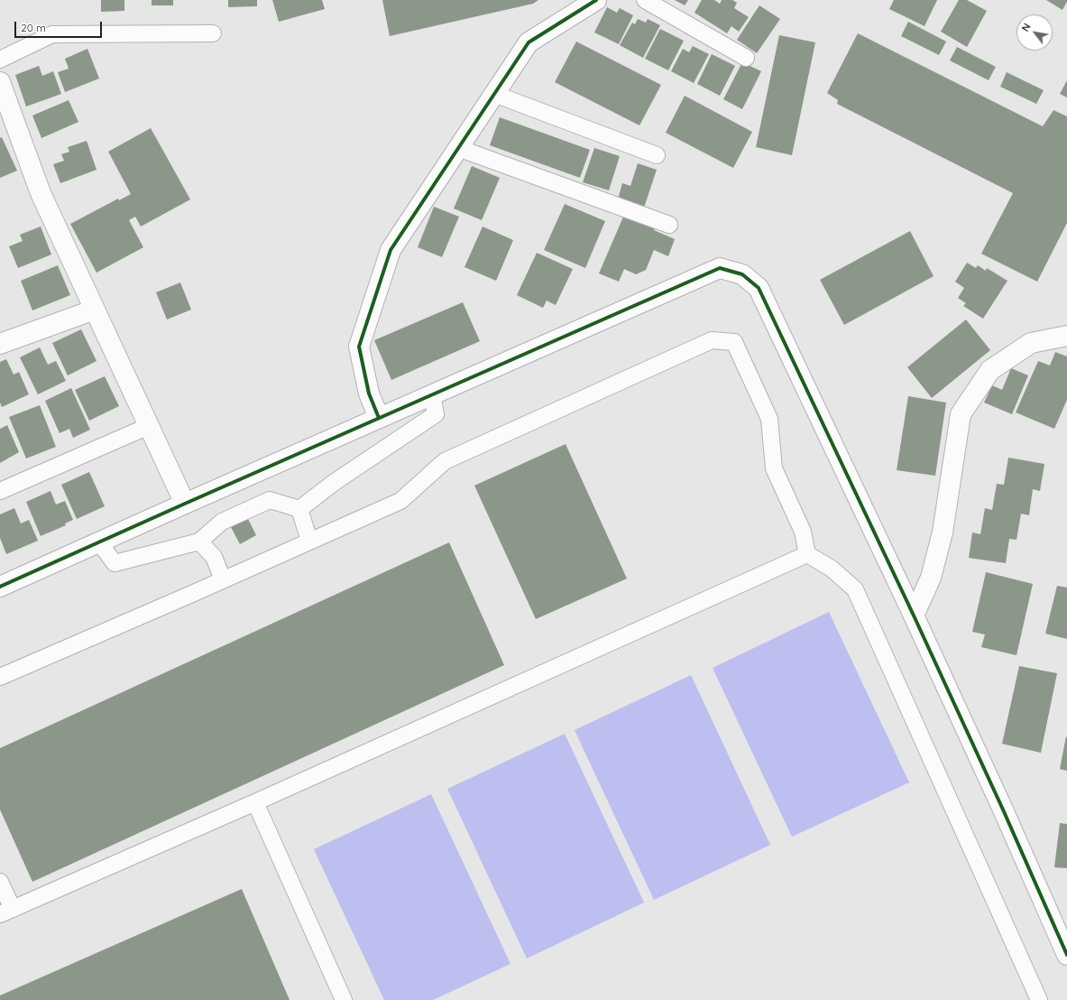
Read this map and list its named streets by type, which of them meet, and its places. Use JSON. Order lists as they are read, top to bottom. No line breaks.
{"scale_bar":"20 m","north":"top left"}
